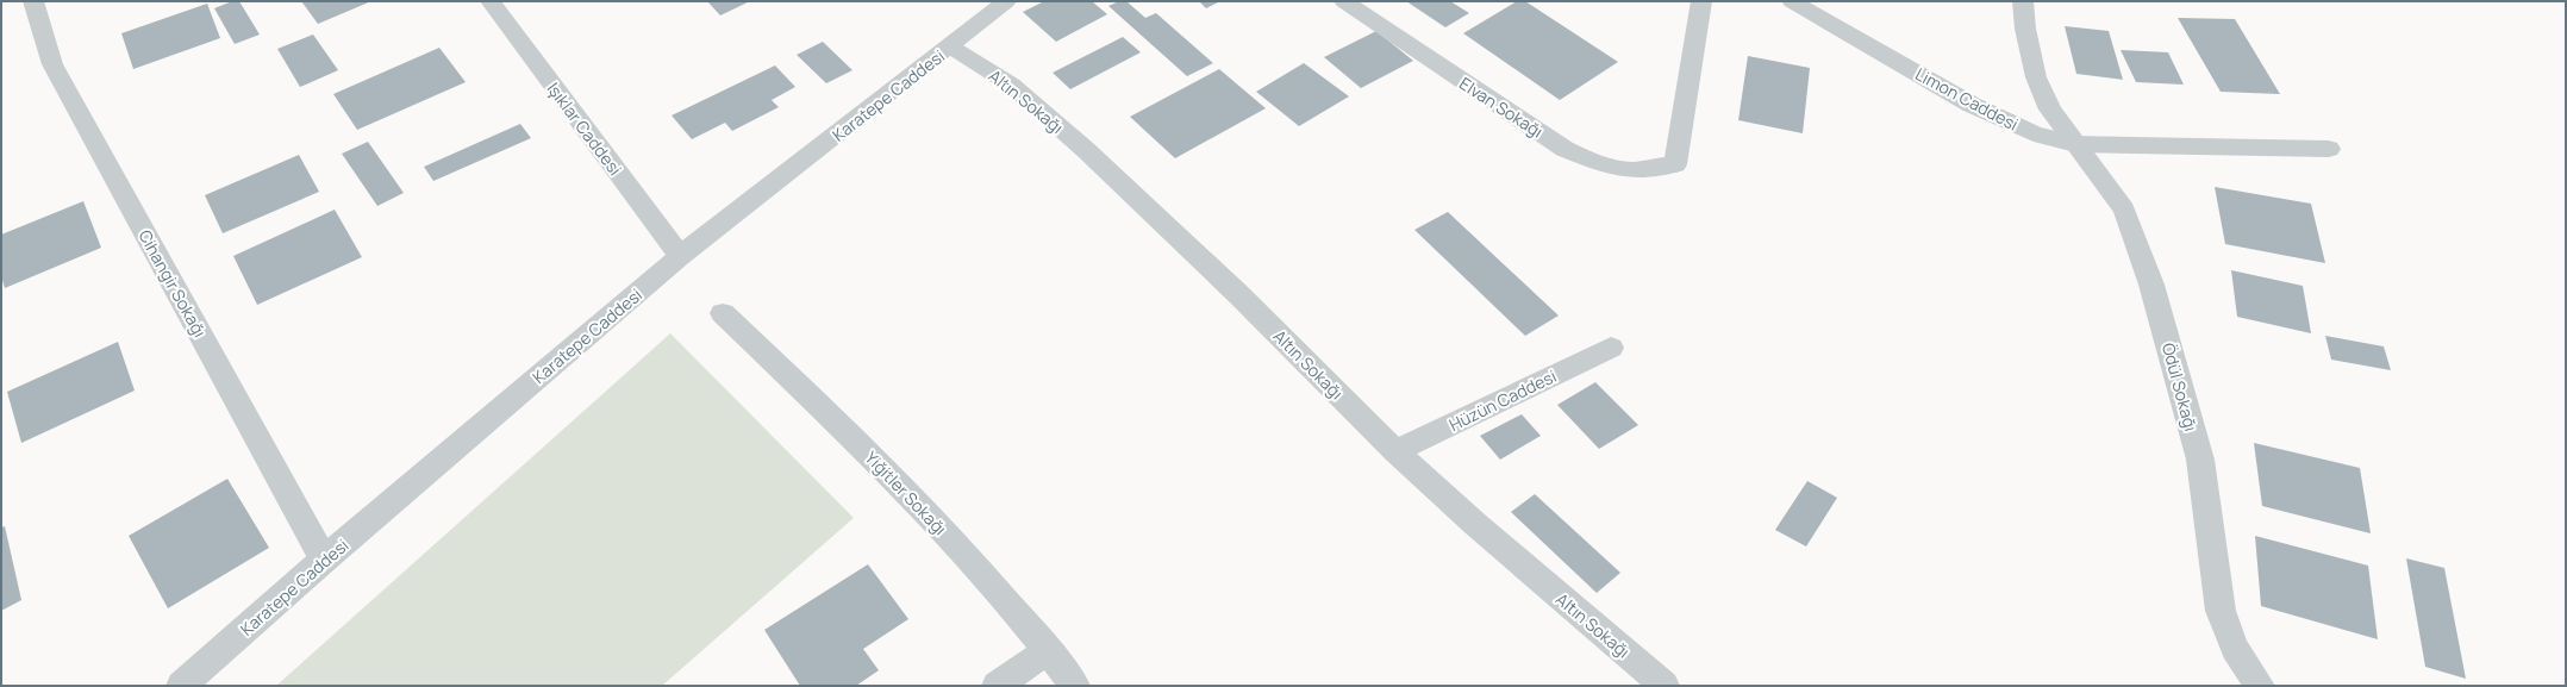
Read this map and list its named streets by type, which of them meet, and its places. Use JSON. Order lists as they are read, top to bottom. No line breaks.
{"streets":{"street":["Karatepe Caddesi","Limon Caddesi","Altın Sokağı","Elvan Sokağı","Işıklar Caddesi","Cihangir Sokağı","Ödül Sokağı","Hüzün Caddesi","Yiğitler Sokağı"]},"crossings":[["Karatepe Caddesi","Altın Sokağı"],["Karatepe Caddesi","Işıklar Caddesi"],["Karatepe Caddesi","Cihangir Sokağı"],["Limon Caddesi","Ödül Sokağı"],["Altın Sokağı","Hüzün Caddesi"]]}
